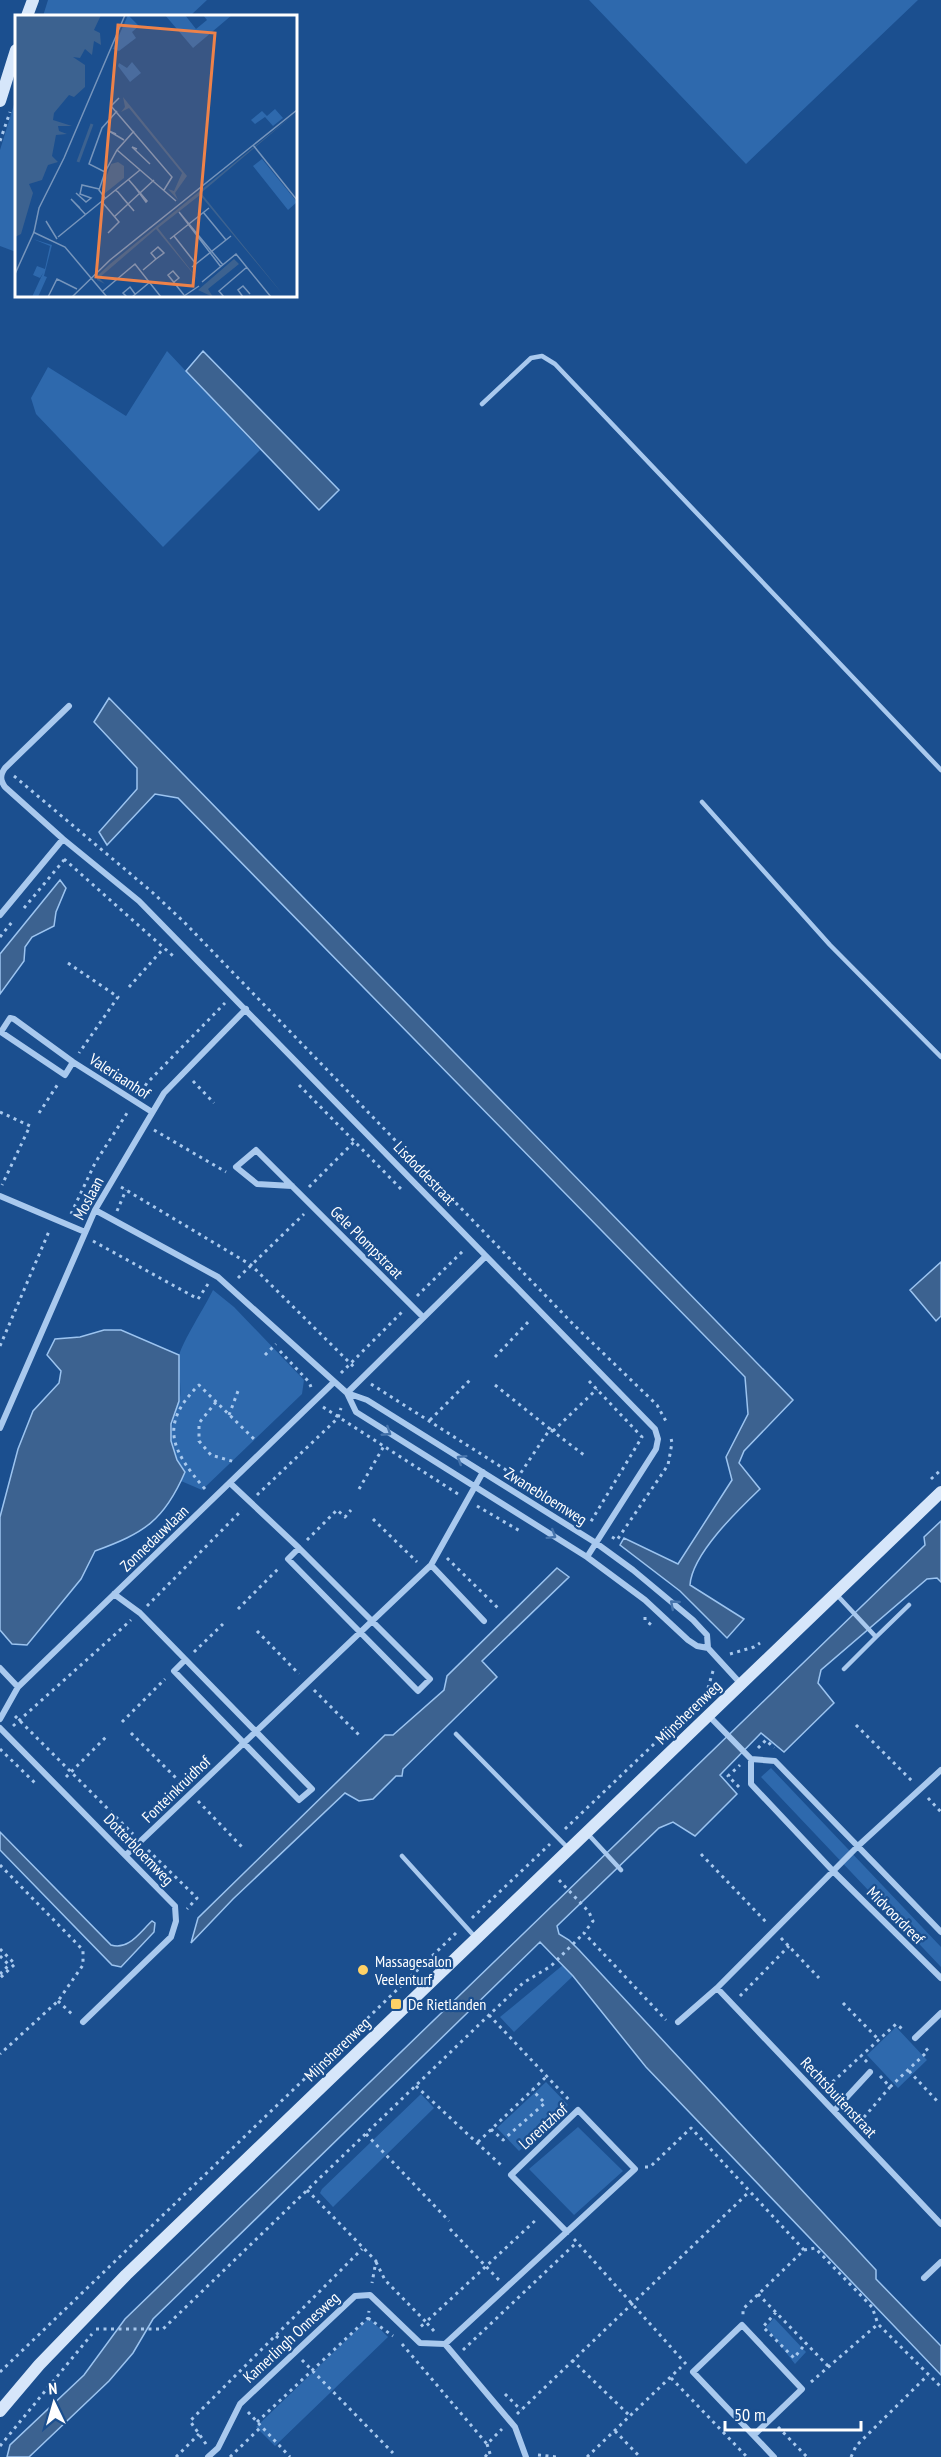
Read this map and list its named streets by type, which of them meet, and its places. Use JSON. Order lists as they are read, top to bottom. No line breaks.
{"streets":{"street":["Valeriaanhof","Lisdoddestraat","Moslaan","Gele Plompstraat","Zwanebloemweg","Zonnedauwlaan","Mijnsherenweg","Fonteinkruidhof","Dotterbloemweg","Midvoordreef","Rechtsbuitenstraat","Lorentzhof","Kamerlingh Onnesweg"]},"crossings":[["Valeriaanhof","Moslaan"],["Lisdoddestraat","Moslaan"],["Lisdoddestraat","Zwanebloemweg"],["Moslaan","Zwanebloemweg"],["Zwanebloemweg","Zonnedauwlaan"],["Zwanebloemweg","Mijnsherenweg"],["Zwanebloemweg","Fonteinkruidhof"],["Fonteinkruidhof","Dotterbloemweg"]],"places":{"other":["Massagesalon Veelenturf"],"transit":["De Rietlanden"]},"scale_bar":"50 m","north":"top"}
